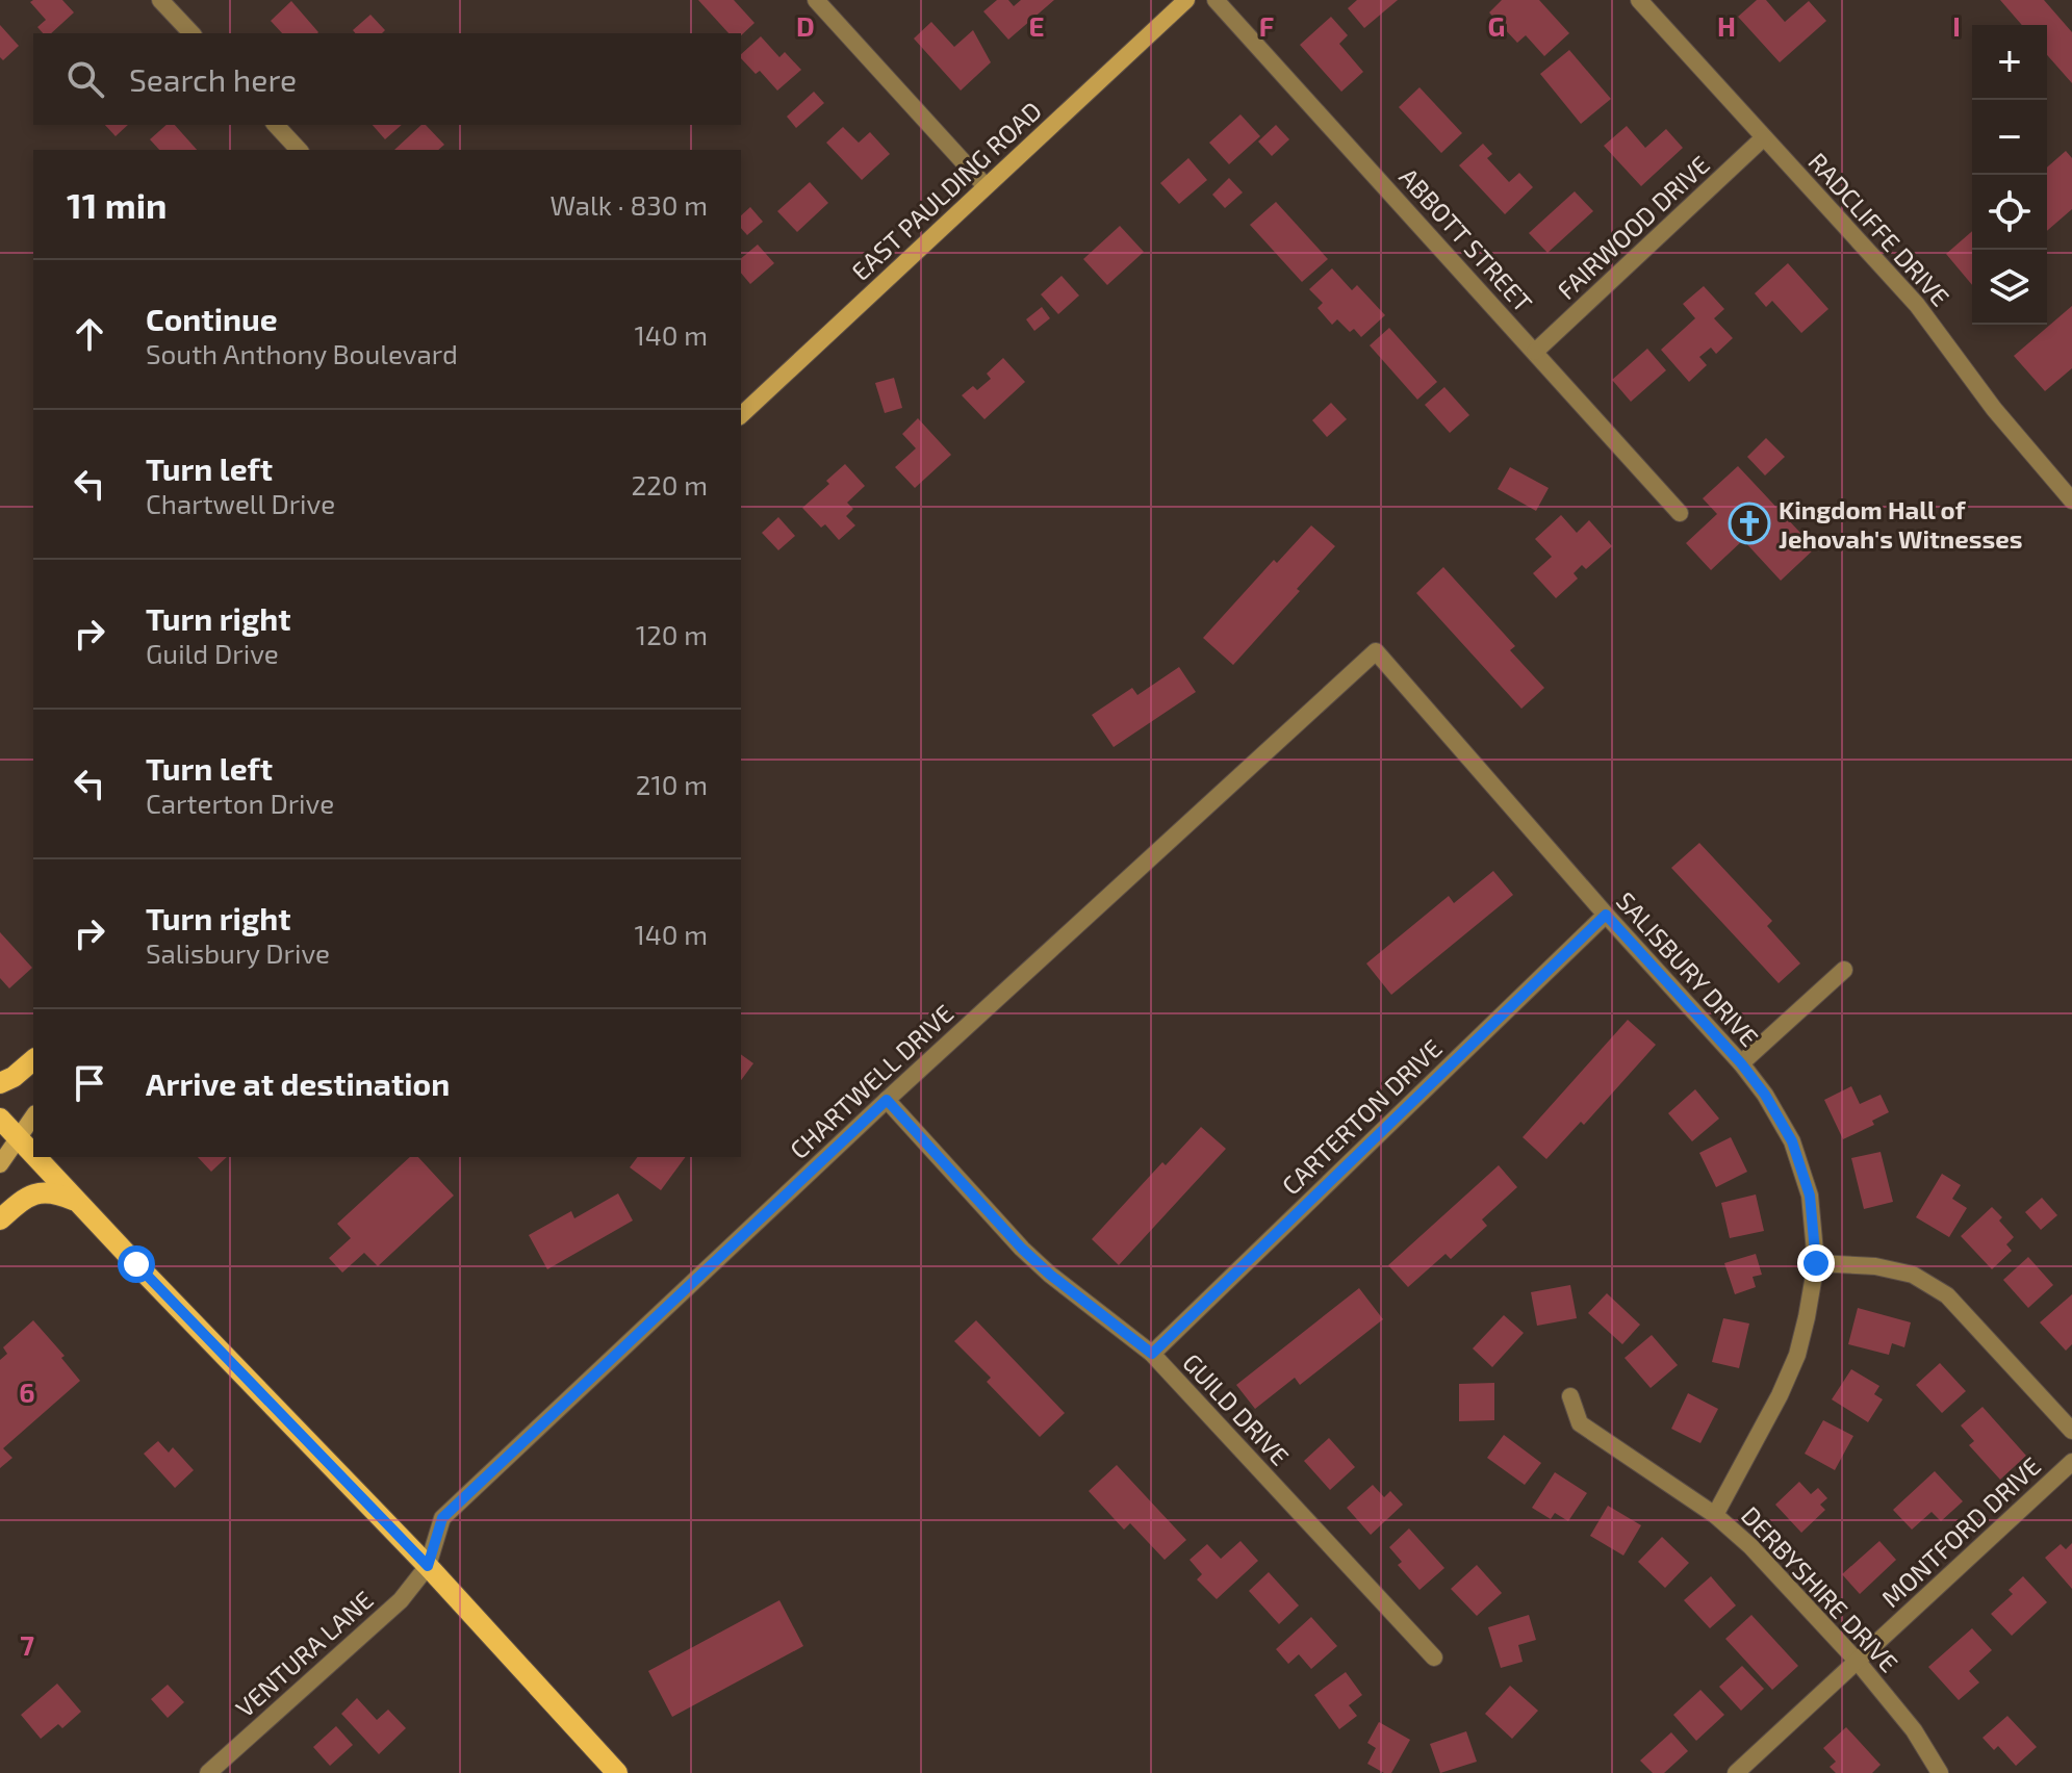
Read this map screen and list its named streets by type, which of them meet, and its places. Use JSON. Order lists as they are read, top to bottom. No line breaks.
{"streets":{"main road":["EAST PAULDING ROAD"],"street":["FAIRWOOD DRIVE","RADCLIFFE DRIVE","ABBOTT STREET","SALISBURY DRIVE","CHARTWELL DRIVE","CARTERTON DRIVE","GUILD DRIVE","MONTFORD DRIVE","DERBYSHIRE DRIVE","VENTURA LANE"]},"crossings":[["FAIRWOOD DRIVE","RADCLIFFE DRIVE"],["FAIRWOOD DRIVE","ABBOTT STREET"],["SALISBURY DRIVE","CHARTWELL DRIVE"],["SALISBURY DRIVE","CARTERTON DRIVE"],["SALISBURY DRIVE","DERBYSHIRE DRIVE"],["CHARTWELL DRIVE","GUILD DRIVE"],["CHARTWELL DRIVE","VENTURA LANE"],["CARTERTON DRIVE","GUILD DRIVE"],["MONTFORD DRIVE","DERBYSHIRE DRIVE"]],"places":{"church":["Kingdom Hall of Jehovah's Witnesses"]},"page":{"map_buttons":["+","−"],"search":"Search here","heading":["11 min","Walk · 830 m"],"list":[["Continue","South Anthony Boulevard","140 m"],["Turn left","Chartwell Drive","220 m"],["Turn right","Guild Drive","120 m"],["Turn left","Carterton Drive","210 m"],["Turn right","Salisbury Drive","140 m"],"Arrive at destination"]},"grid":{"columns":["D","E","F","G","H","I"],"rows":["6","7"]}}
